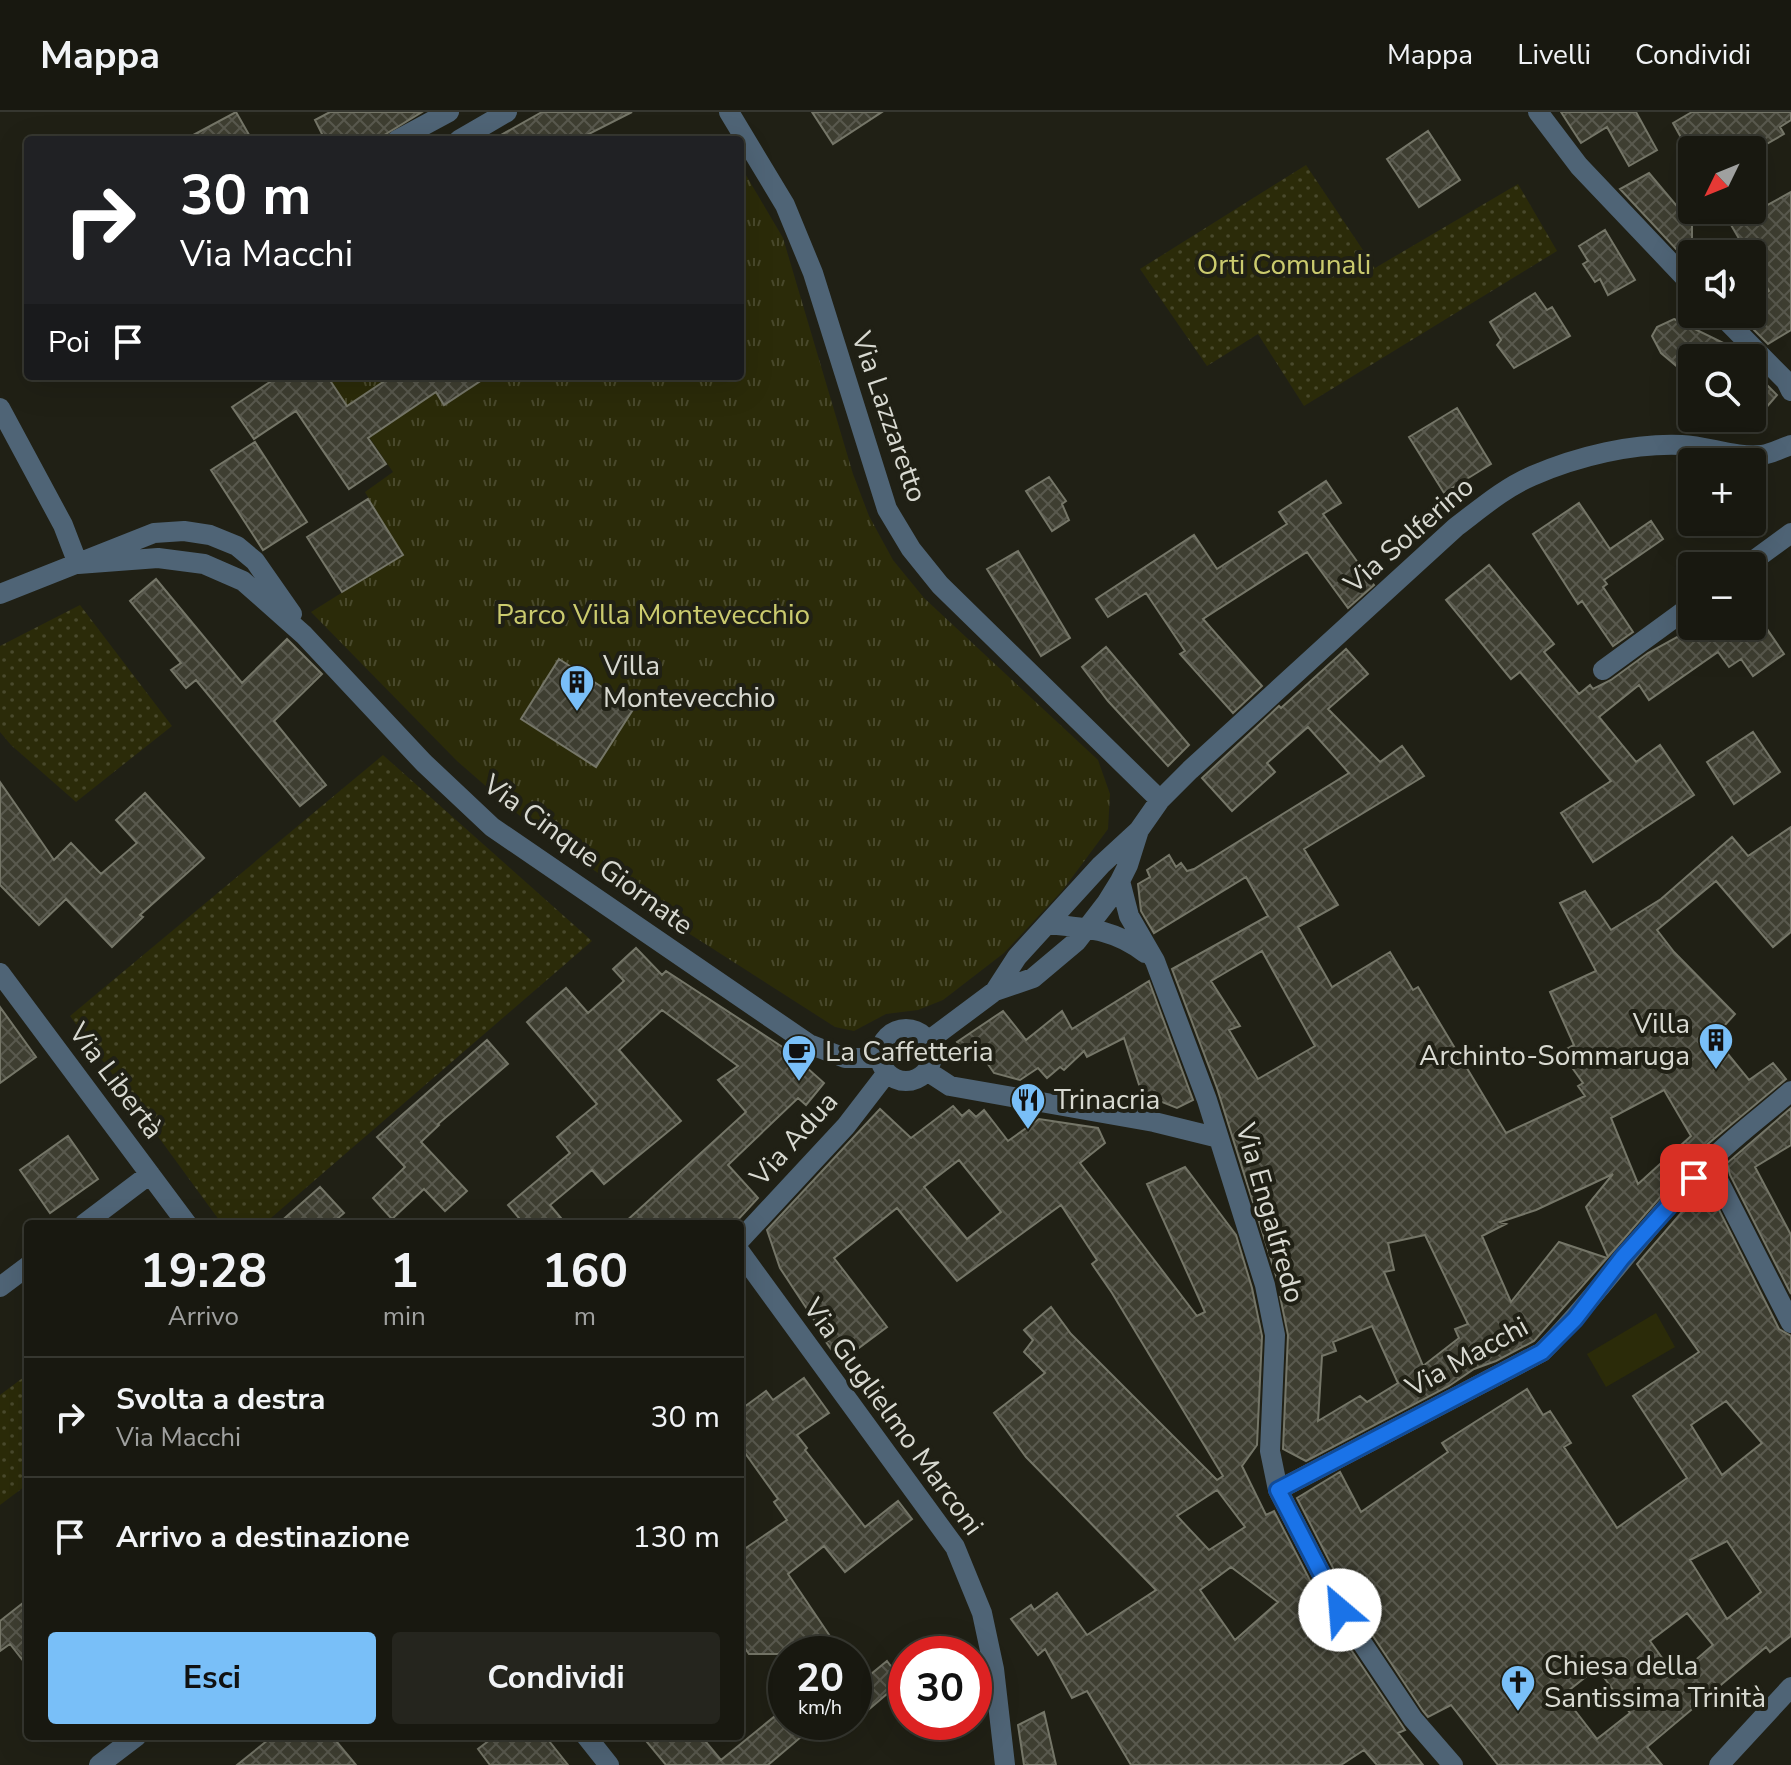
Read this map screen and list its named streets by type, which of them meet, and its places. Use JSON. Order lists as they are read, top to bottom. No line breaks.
{"streets":{"street":["Via Lazzaretto","Via Solferino","Via Cinque Giornate","Via Libertà","Via Adua","Via Engalfredo","Via Macchi","Via Guglielmo Marconi"]},"crossings":[["Via Lazzaretto","Via Solferino"],["Via Solferino","Via Cinque Giornate"],["Via Solferino","Via Adua"],["Via Solferino","Via Engalfredo"],["Via Cinque Giornate","Via Adua"],["Via Engalfredo","Via Macchi"]],"parks":["Orti Comunali","Parco Villa Montevecchio"],"places":{"building":["Villa Montevecchio","Villa Archinto-Sommaruga"],"cafe":["La Caffetteria"],"restaurant":["Trinacria"],"church":["Chiesa della Santissima Trinità"]},"north":"bottom left","page":{"header":"Mappa","nav":["Mappa","Livelli","Condividi"],"map_buttons":["+","−"],"turn":["30 m","Via Macchi"],"then":"Poi","eta":["19:28","Arrivo","1","min","160","m"],"list":[{"name":"Svolta a destra","note":"Via Macchi","value":"30 m"},{"name":"Arrivo a destinazione","value":"130 m"}],"buttons":["Esci","Condividi"],"speed":"20 km/h","limit":"30"}}
